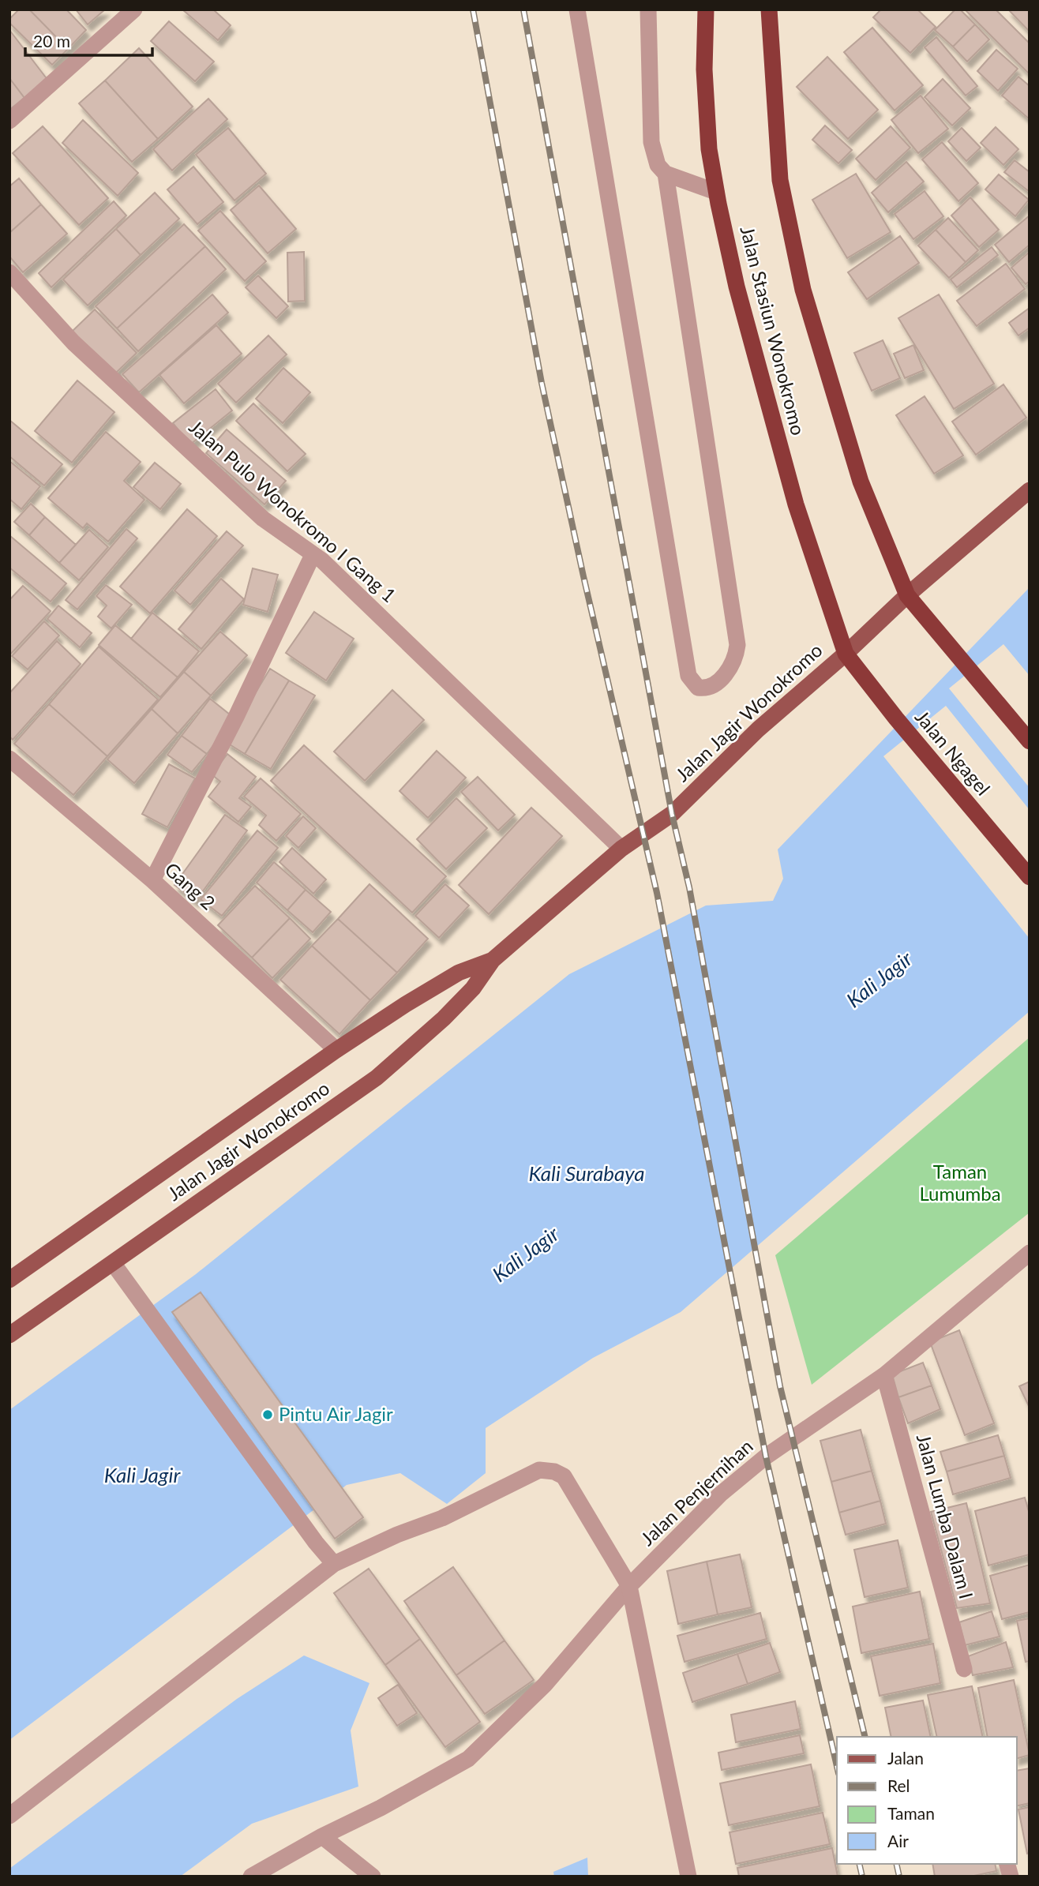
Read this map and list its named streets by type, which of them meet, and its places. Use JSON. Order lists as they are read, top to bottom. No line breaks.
{"streets":{"highway":["Jalan Stasiun Wonokromo","Jalan Ngagel"],"main road":["Jalan Jagir Wonokromo"],"street":["Jalan Pulo Wonokromo I Gang 1","Gang 2","Jalan Penjernihan","Jalan Lumba Dalam I"]},"crossings":[["Jalan Stasiun Wonokromo","Jalan Jagir Wonokromo"],["Jalan Stasiun Wonokromo","Jalan Ngagel"],["Jalan Pulo Wonokromo I Gang 1","Jalan Jagir Wonokromo"],["Jalan Jagir Wonokromo","Jalan Ngagel"],["Jalan Jagir Wonokromo","Gang 2"],["Jalan Penjernihan","Jalan Lumba Dalam I"]],"water":["Kali Jagir","Kali Surabaya"],"parks":["Taman Lumumba"],"places":["Pintu Air Jagir"],"legend":["Jalan","Rel","Taman","Air"],"scale_bar":"20 m"}
